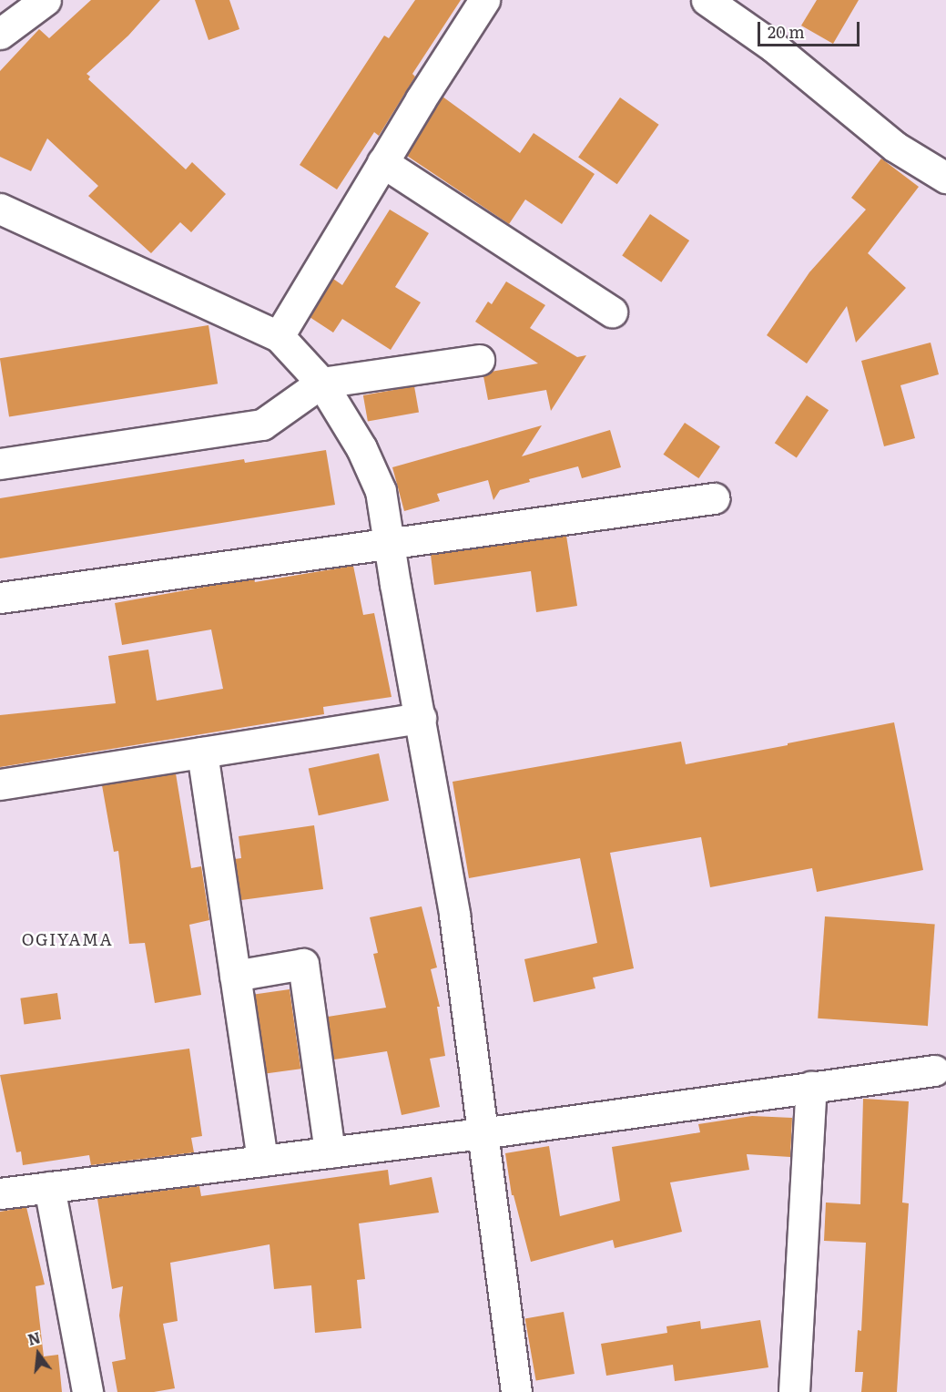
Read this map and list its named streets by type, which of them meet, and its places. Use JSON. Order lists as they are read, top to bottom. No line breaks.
{"districts":["OGIYAMA"],"scale_bar":"20 m","north":"top"}
